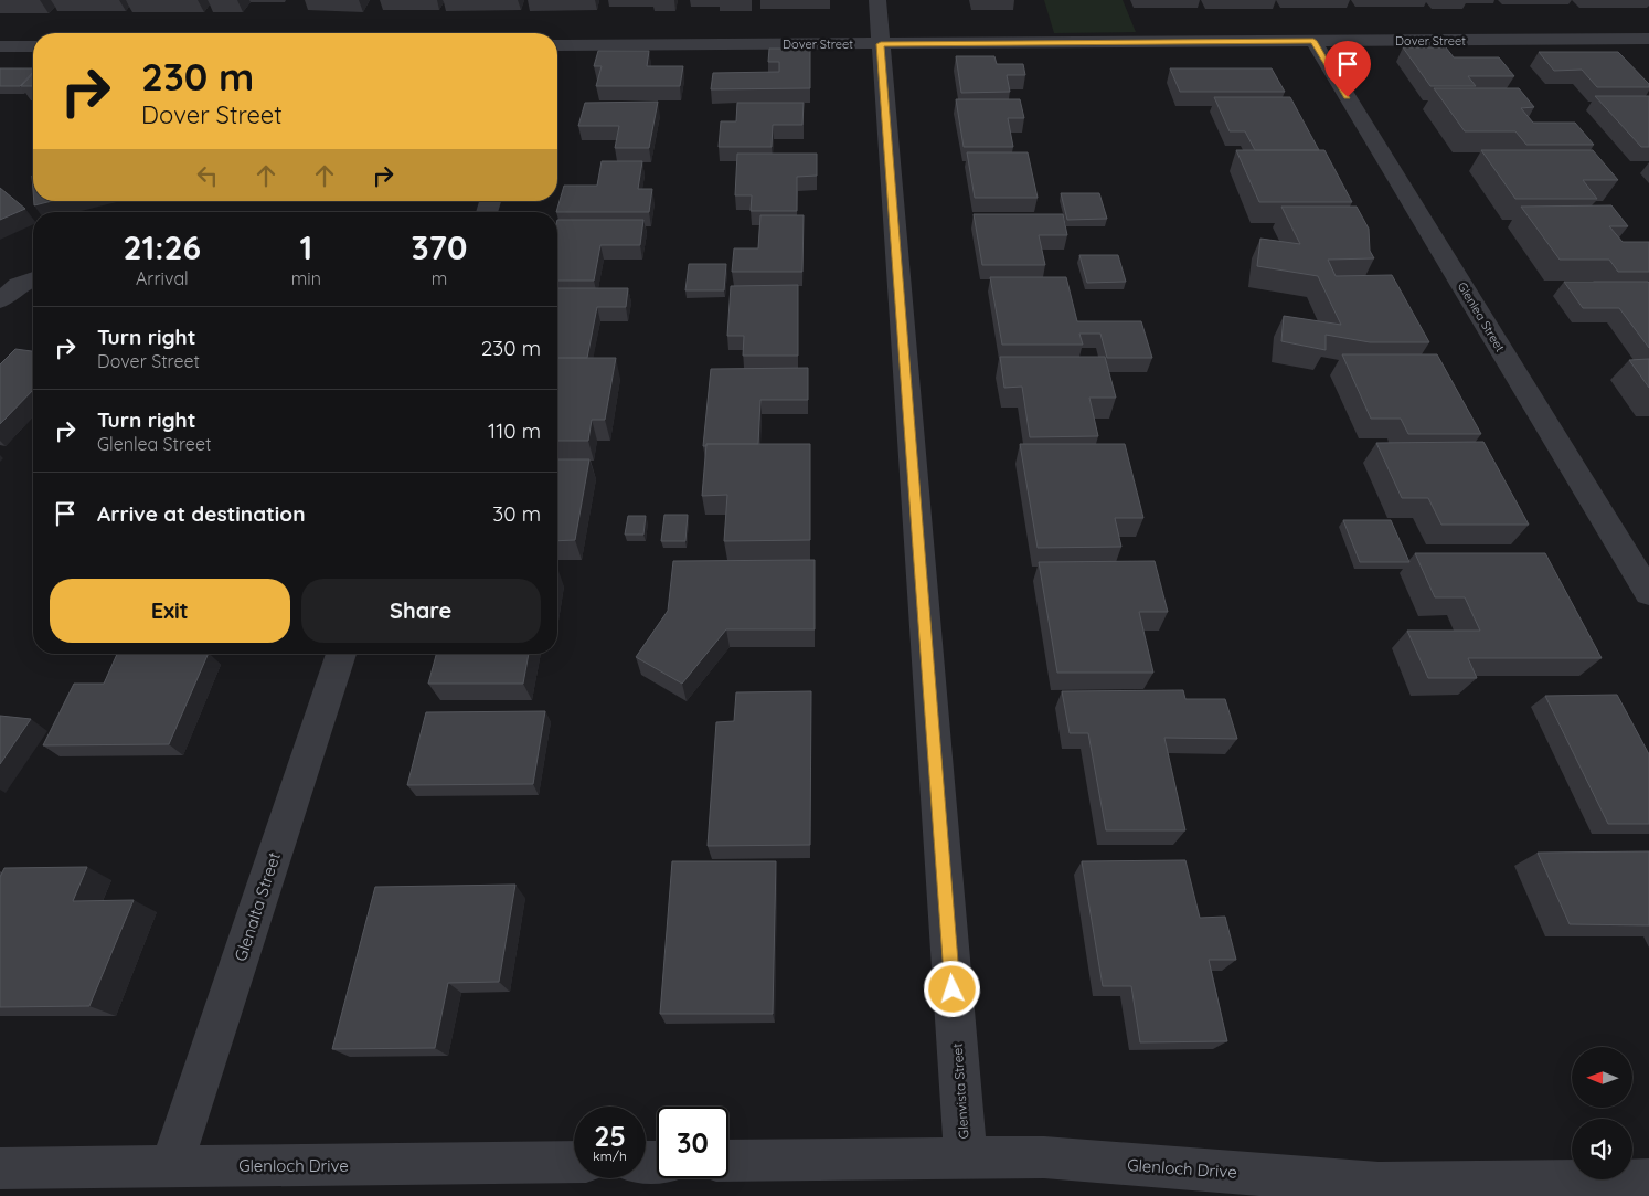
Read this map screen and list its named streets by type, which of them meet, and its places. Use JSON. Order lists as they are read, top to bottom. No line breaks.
{"streets":{"street":["Dover Street","Glenlea Street","Glenalta Street","Glenvista Street","Glenloch Drive"]},"crossings":[["Dover Street","Glenlea Street"],["Dover Street","Glenvista Street"],["Glenalta Street","Glenloch Drive"],["Glenvista Street","Glenloch Drive"]],"north":"left","page":{"turn":["230 m","Dover Street"],"eta":["21:26","Arrival","1","min","370","m"],"list":[{"name":"Turn right","note":"Dover Street","value":"230 m"},{"name":"Turn right","note":"Glenlea Street","value":"110 m"},{"name":"Arrive at destination","value":"30 m"}],"buttons":["Exit","Share"],"speed":"25 km/h","limit":"30"}}
